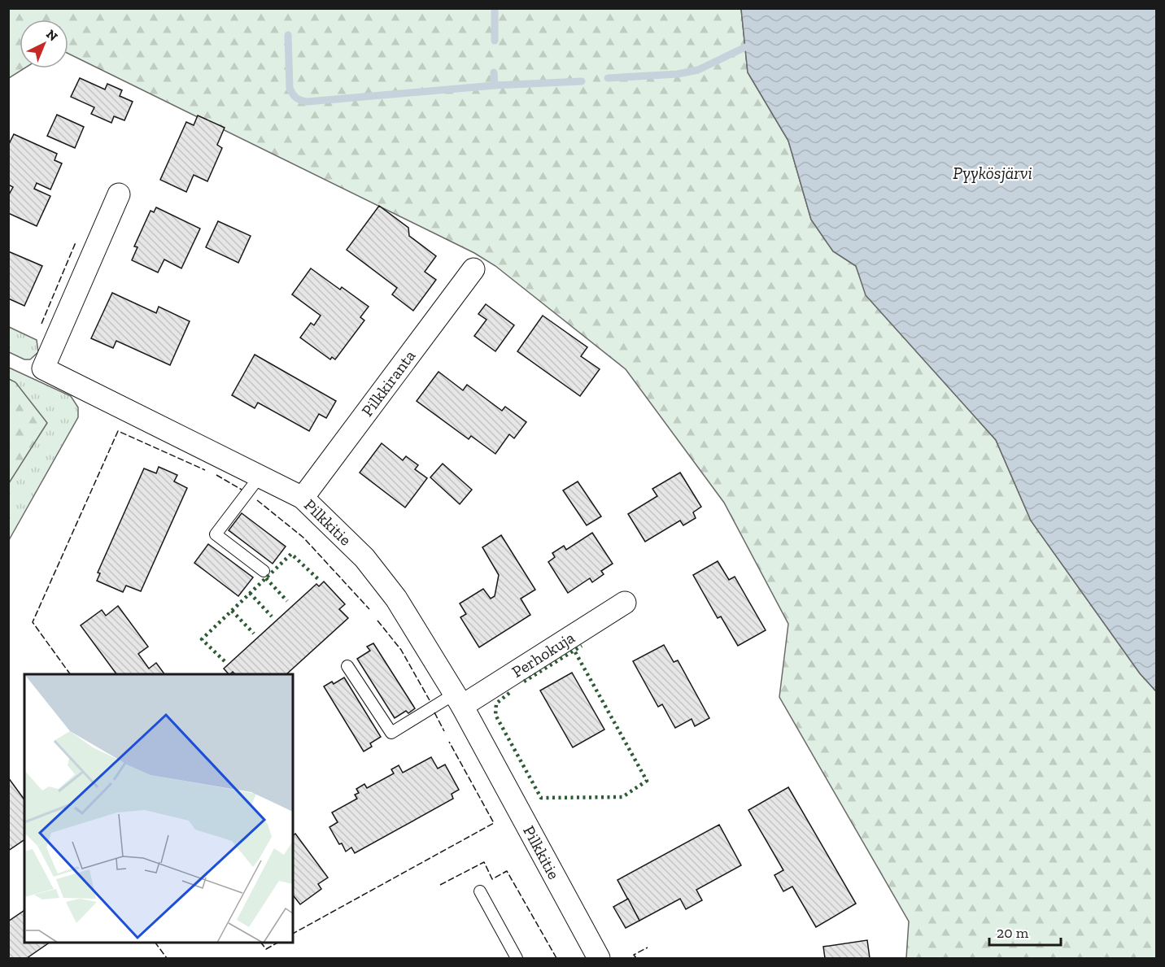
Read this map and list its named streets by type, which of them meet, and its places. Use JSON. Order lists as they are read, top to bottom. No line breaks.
{"streets":{"street":["Pilkkiranta","Pilkkitie","Perhokuja"]},"crossings":[["Pilkkiranta","Pilkkitie"],["Pilkkitie","Perhokuja"]],"water":["Pyykösjärvi"],"scale_bar":"20 m","north":"top right"}
